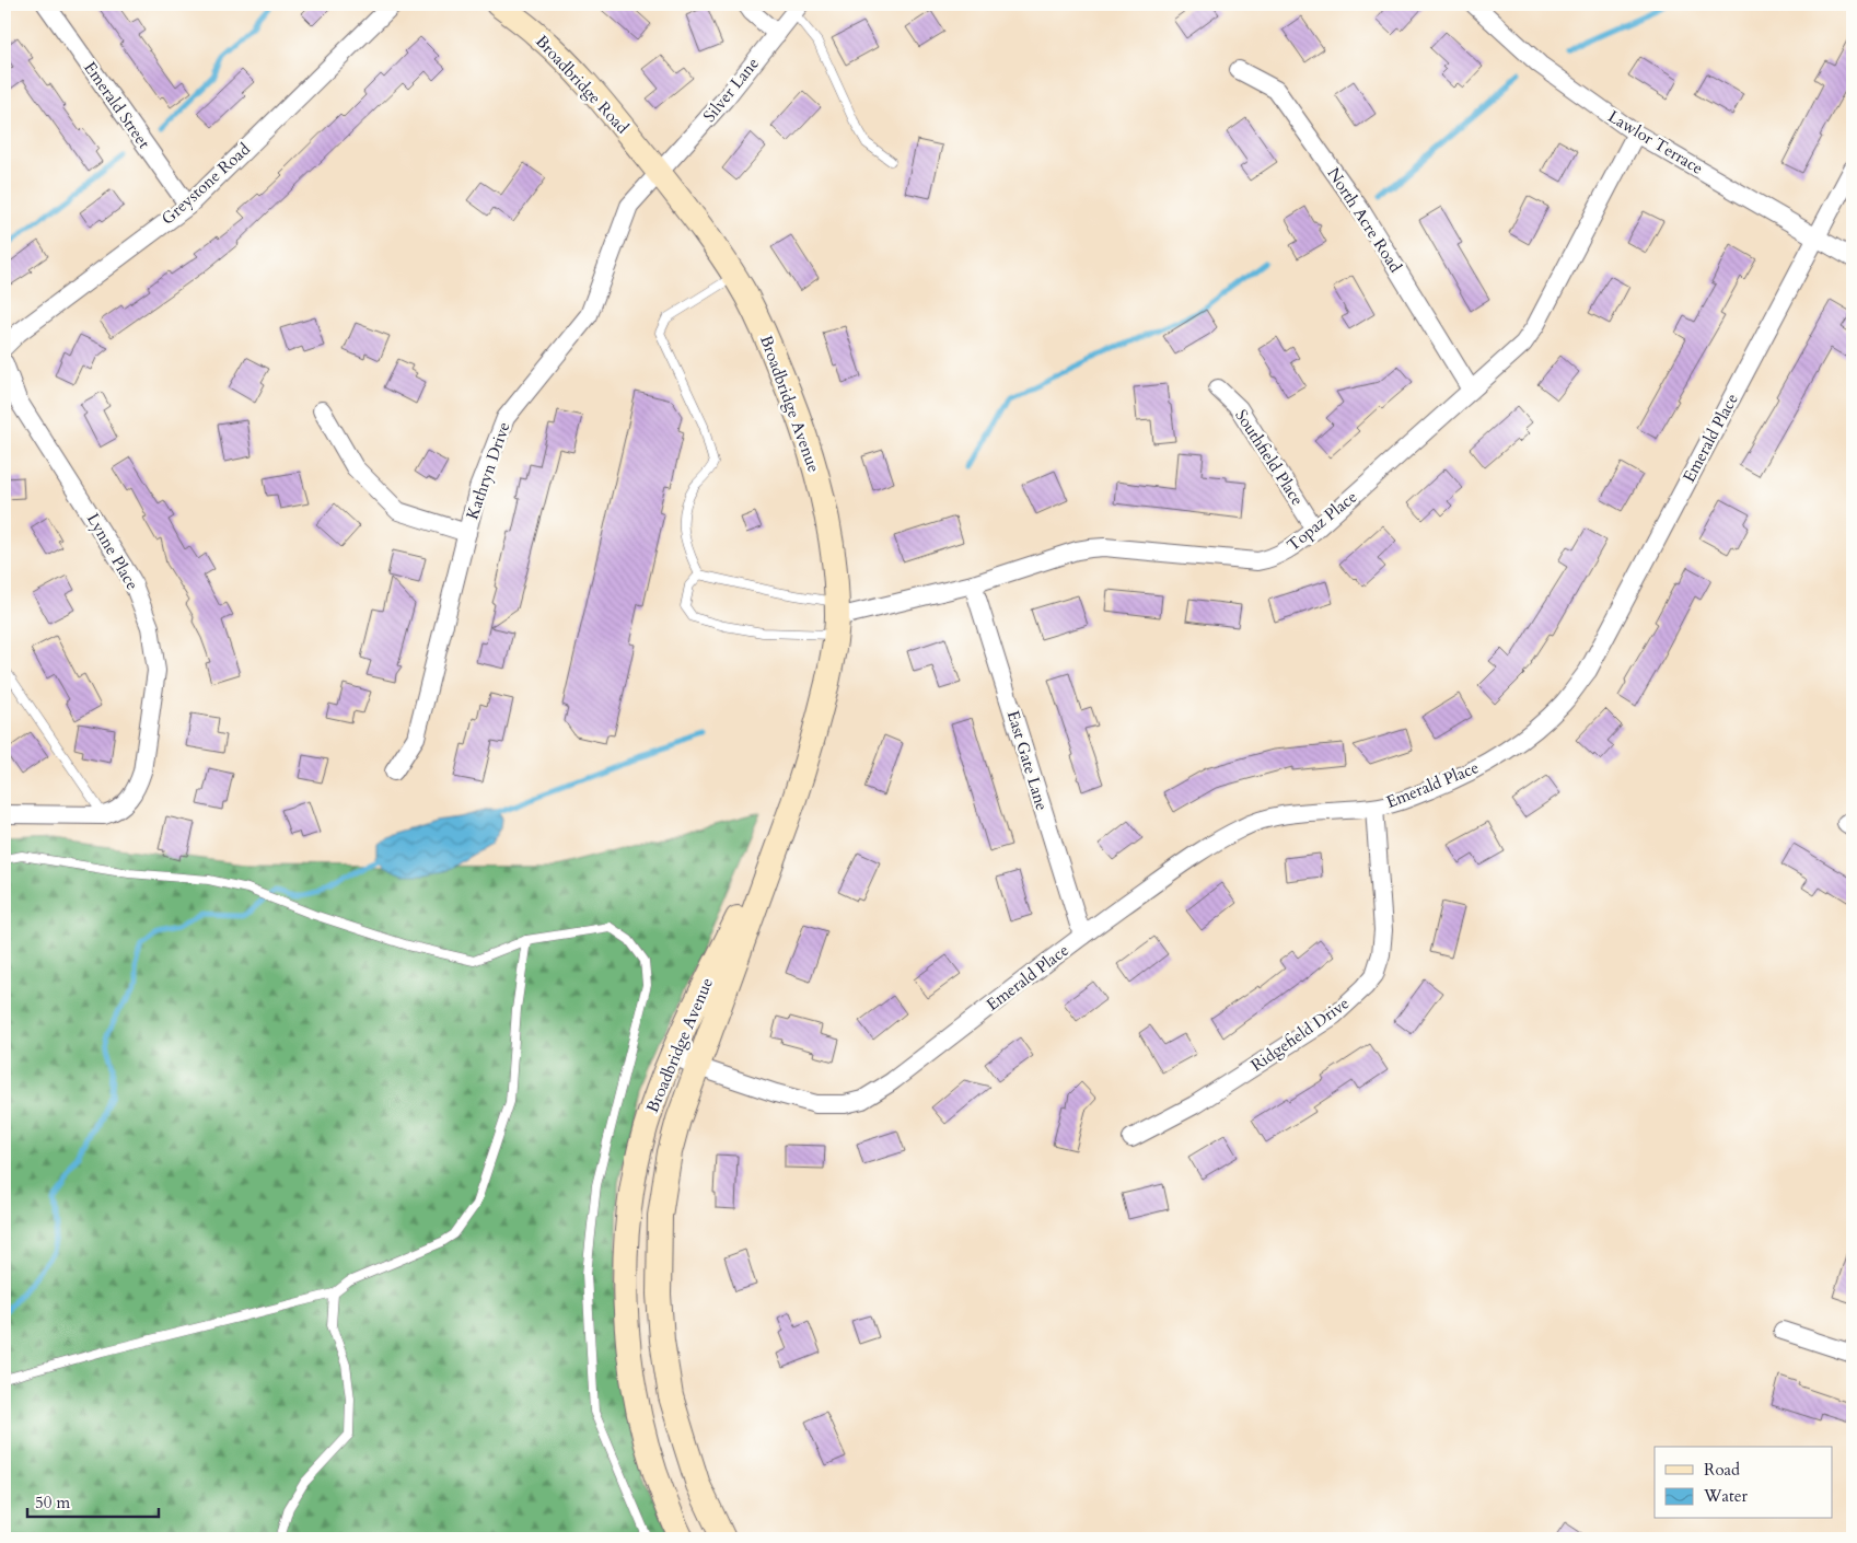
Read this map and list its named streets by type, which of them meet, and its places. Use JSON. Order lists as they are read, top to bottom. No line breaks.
{"streets":{"main road":["Broadbridge Road","Broadbridge Avenue"],"street":["Silver Lane","Emerald Street","Lawlor Terrace","Greystone Road","North Acre Road","Emerald Place","Southfield Place","Kathryn Drive","Topaz Place","Lynne Place","East Gate Lane","Ridgefield Drive"]},"crossings":[["Broadbridge Road","Silver Lane"],["Broadbridge Road","Broadbridge Avenue"],["Broadbridge Road","Kathryn Drive"],["Silver Lane","Broadbridge Avenue"],["Silver Lane","Kathryn Drive"],["Emerald Street","Greystone Road"],["Lawlor Terrace","Emerald Place"],["Lawlor Terrace","Topaz Place"],["North Acre Road","Topaz Place"],["Broadbridge Avenue","Emerald Place"],["Broadbridge Avenue","Kathryn Drive"],["Broadbridge Avenue","Topaz Place"],["Emerald Place","East Gate Lane"],["Emerald Place","Ridgefield Drive"],["Southfield Place","Topaz Place"],["Topaz Place","East Gate Lane"]],"legend":["Road","Water"],"scale_bar":"50 m"}
